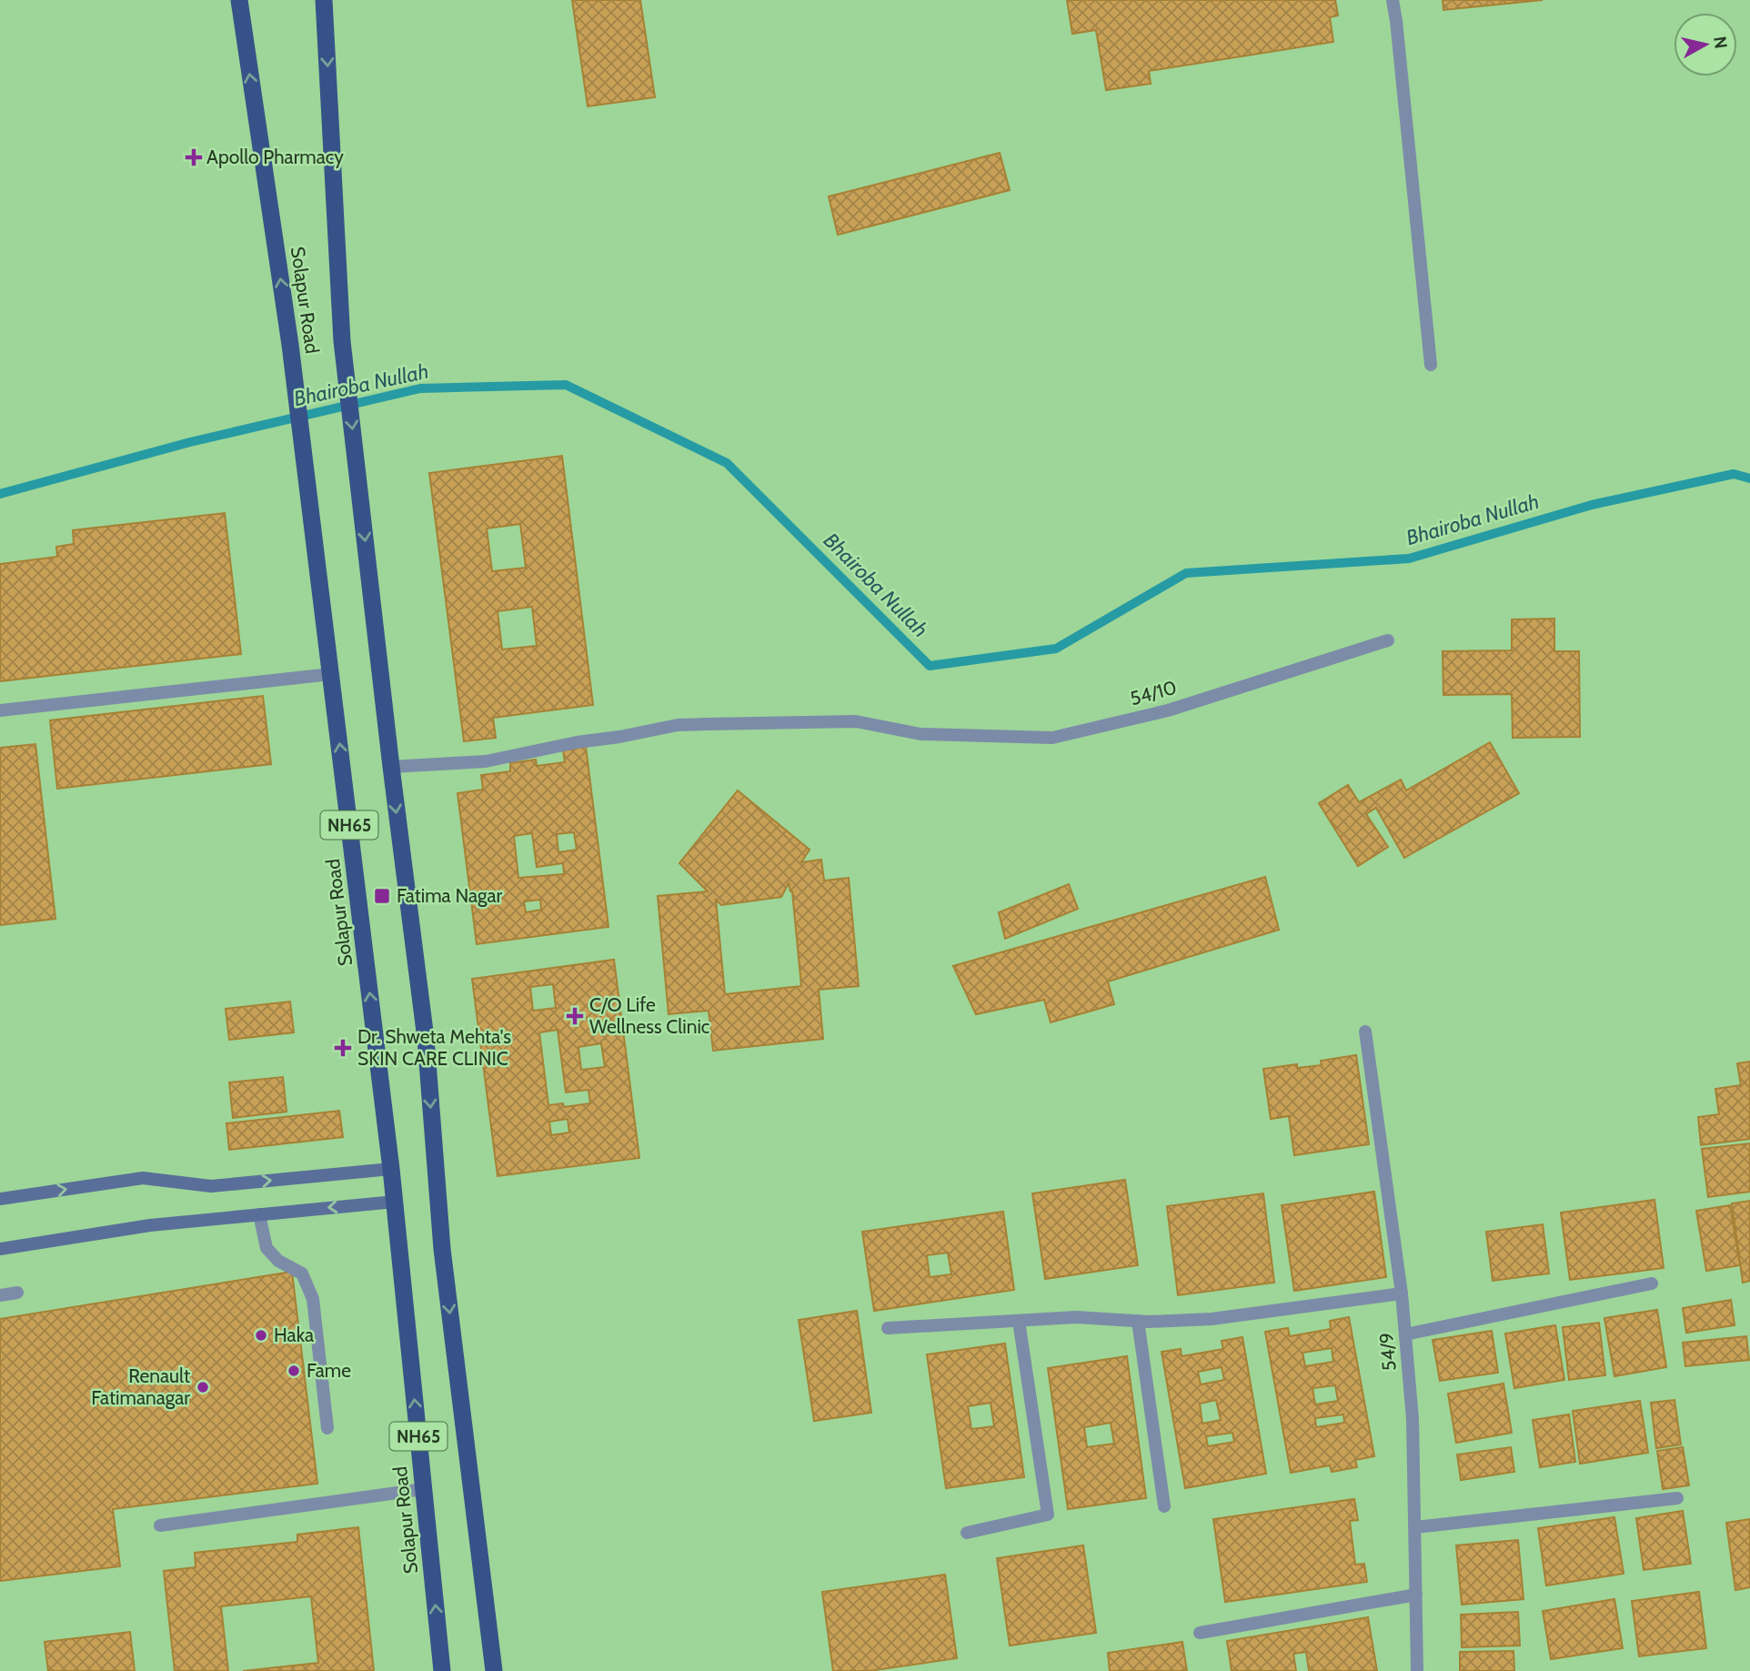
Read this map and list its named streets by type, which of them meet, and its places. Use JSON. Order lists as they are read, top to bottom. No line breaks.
{"streets":{"highway":["Solapur Road","NH65"],"street":["54/10","54/9"]},"crossings":[["Solapur Road","54/10"]],"water":["Bhairoba Nullah"],"places":{"health":["Apollo Pharmacy","C/O Life Wellness Clinic","Dr. Shweta Mehta's SKIN CARE CLINIC"],"transit":["Fatima Nagar"],"other":["Haka","Fame","Renault Fatimanagar"]},"north":"right"}
